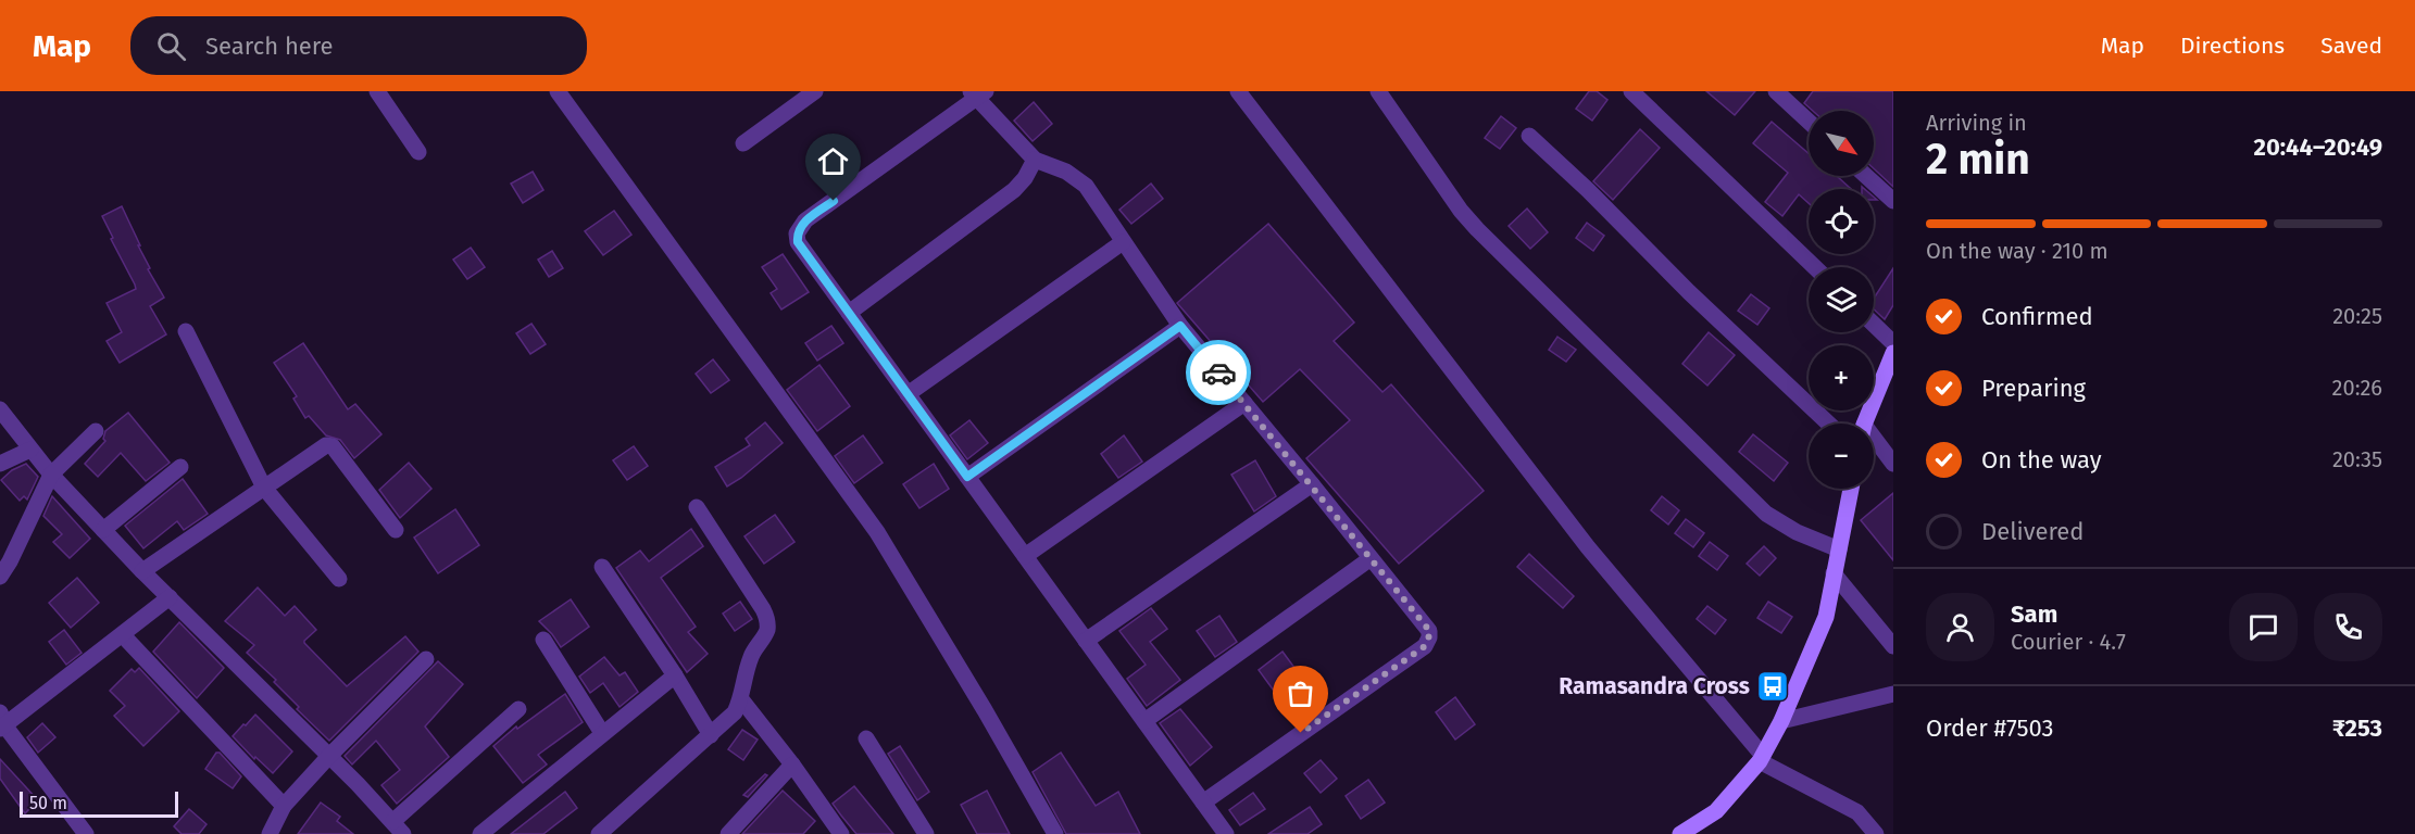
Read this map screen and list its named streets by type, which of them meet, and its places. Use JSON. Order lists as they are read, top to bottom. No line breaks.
{"places":{"bus stop":["Ramasandra Cross"]},"scale_bar":"50 m","north":"bottom right","page":{"header":"Map","search":"Search here","nav":["Map","Directions","Saved"],"heading":["2 min","Arriving in","20:44–20:49"],"panel":["Sam","Courier · 4.7","Order #7503","₹253"],"map_buttons":["+","−"],"bar":"On the way · 210 m","list":[["Confirmed","20:25"],["Preparing","20:26"],["On the way","20:35"],"Delivered"],"scale":"50 m"}}
